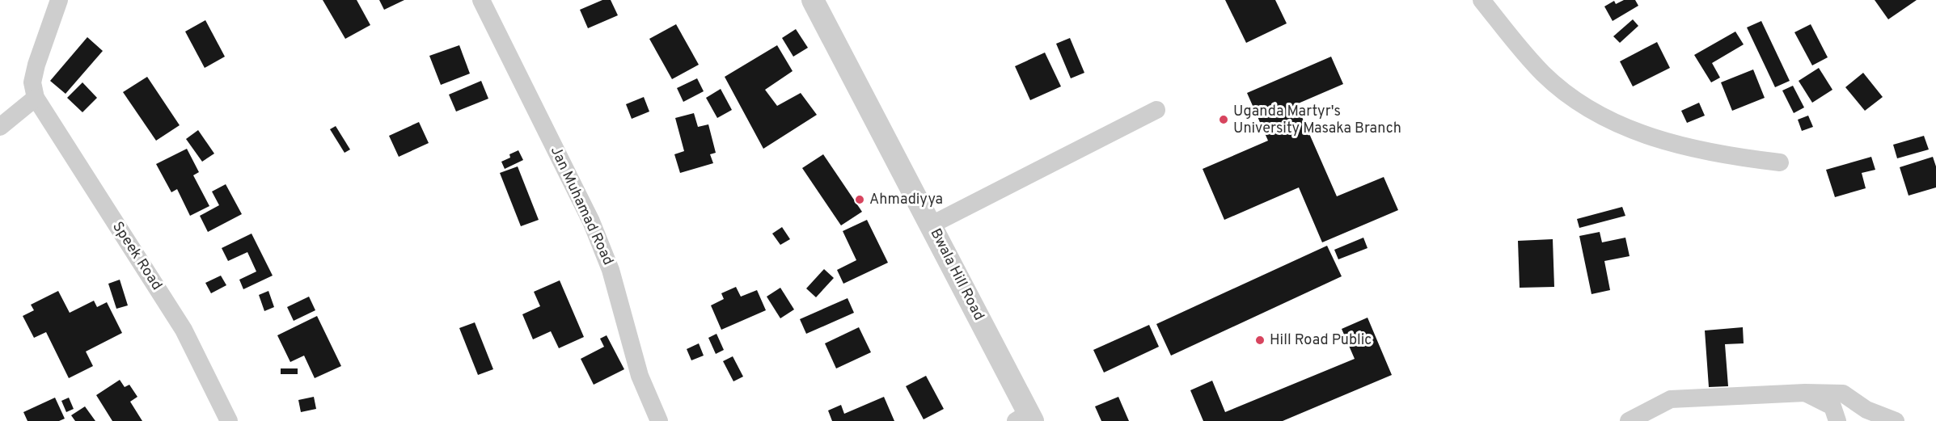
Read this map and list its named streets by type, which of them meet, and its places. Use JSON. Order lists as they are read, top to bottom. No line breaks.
{"streets":{"street":["Jan Muhamad Road","Speek Road","Bwala Hill Road"]},"places":["Uganda Martyr's University Masaka Branch","Ahmadiyya","Hill Road Public"]}
